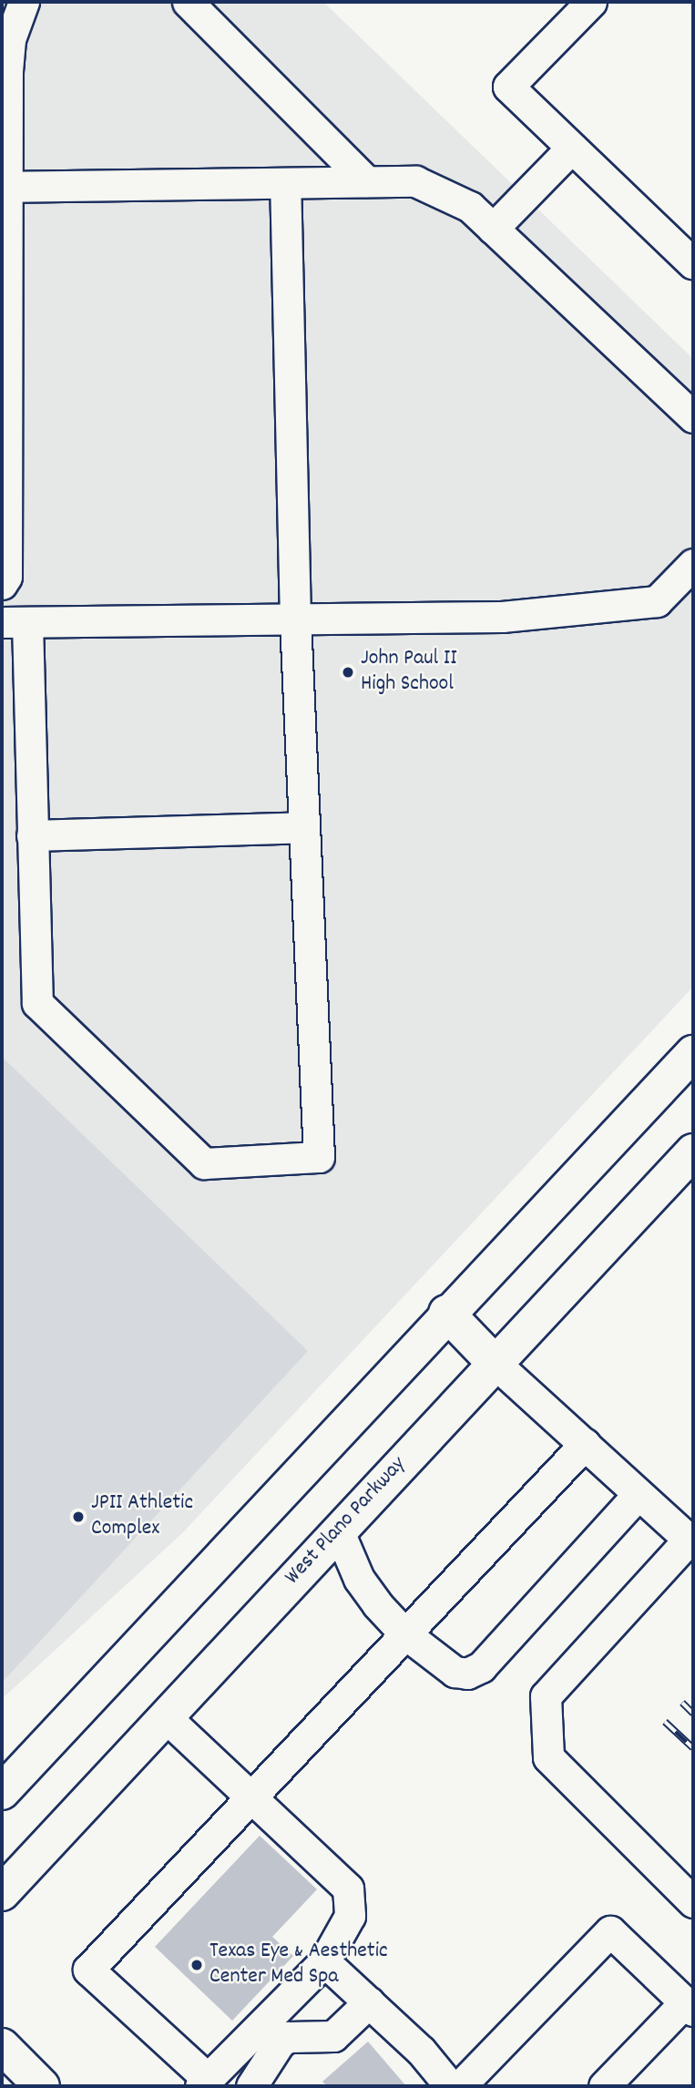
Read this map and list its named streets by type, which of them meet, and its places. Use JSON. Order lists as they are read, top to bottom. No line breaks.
{"streets":{"main road":["West Plano Parkway"]},"places":["John Paul II High School","JPII Athletic Complex","Texas Eye & Aesthetic Center Med Spa"]}
